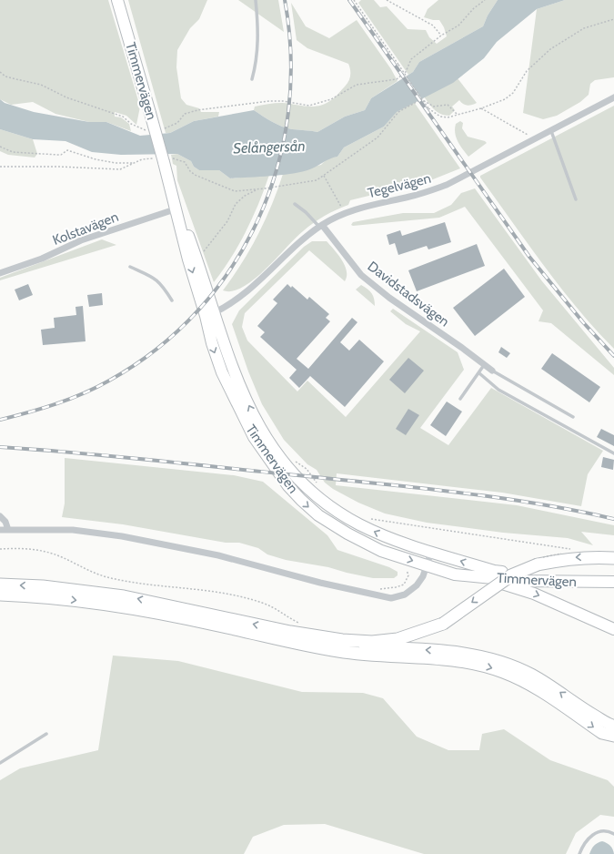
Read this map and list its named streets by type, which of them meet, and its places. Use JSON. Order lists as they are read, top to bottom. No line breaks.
{"streets":{"main road":["Timmervägen"],"street":["Tegelvägen","Kolstavägen","Davidstadsvägen"]},"crossings":[["Timmervägen","Tegelvägen"],["Timmervägen","Kolstavägen"],["Tegelvägen","Davidstadsvägen"]],"water":["Selångersån"]}
